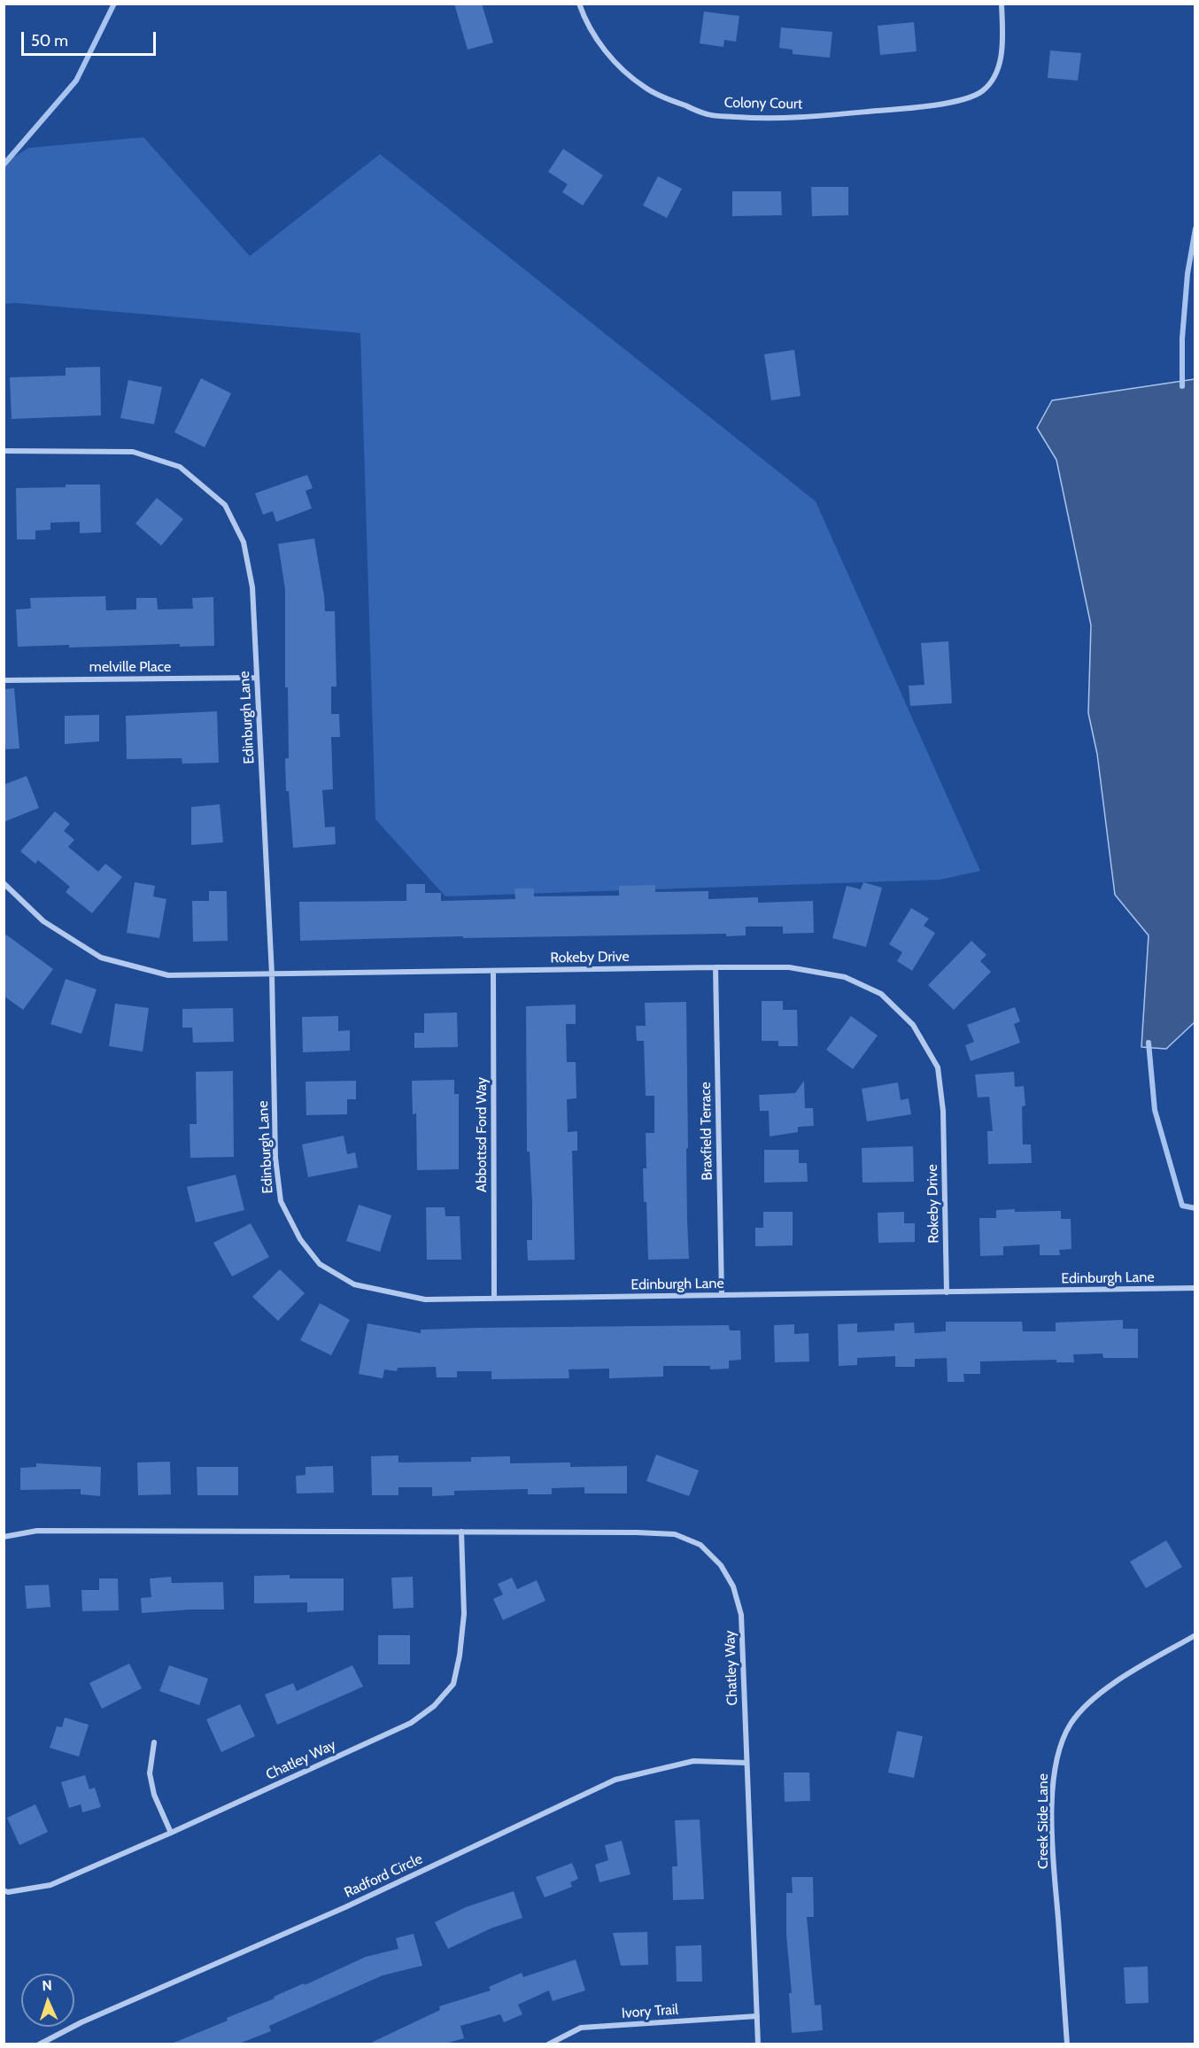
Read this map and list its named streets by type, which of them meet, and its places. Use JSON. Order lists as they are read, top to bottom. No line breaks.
{"streets":{"street":["Colony Court","melville Place","Edinburgh Lane","Rokeby Drive","Braxfield Terrace","Abbottsd Ford Way","Chatley Way","Creek Side Lane","Radford Circle","Ivory Trail"]},"crossings":[["melville Place","Edinburgh Lane"],["Edinburgh Lane","Rokeby Drive"],["Edinburgh Lane","Braxfield Terrace"],["Edinburgh Lane","Abbottsd Ford Way"],["Rokeby Drive","Braxfield Terrace"],["Rokeby Drive","Abbottsd Ford Way"],["Chatley Way","Radford Circle"],["Chatley Way","Ivory Trail"]],"scale_bar":"50 m","north":"top"}
